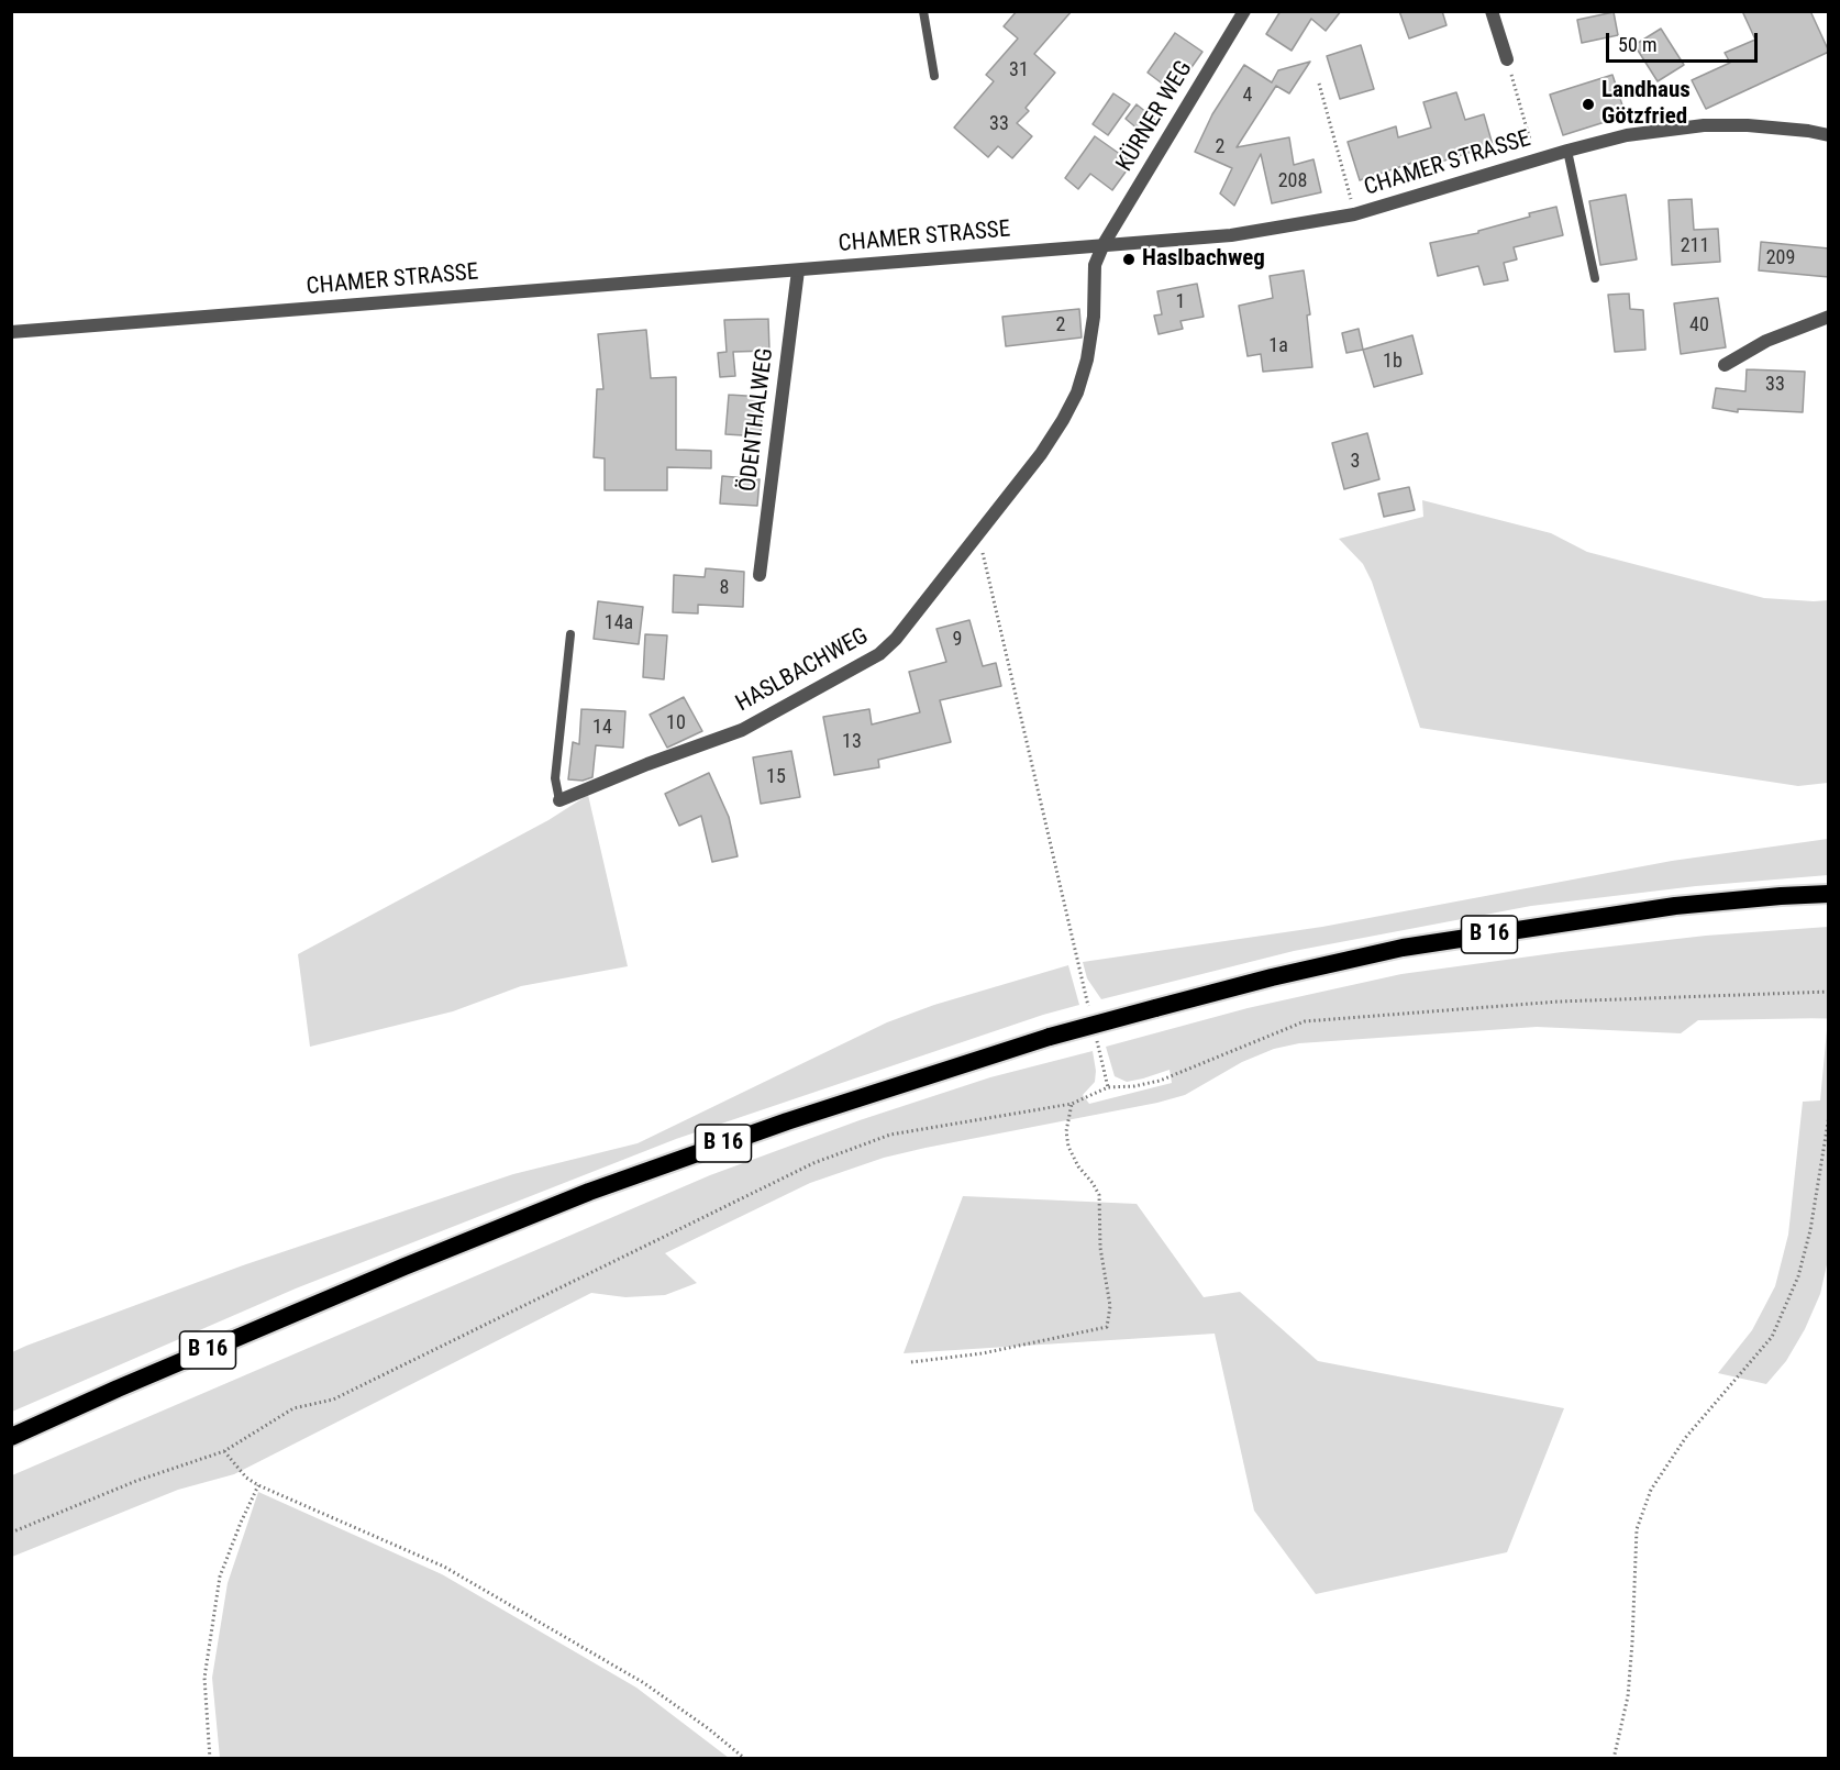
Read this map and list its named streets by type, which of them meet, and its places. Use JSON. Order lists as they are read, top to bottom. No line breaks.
{"streets":{"highway":["B 16"],"street":["KÜRNER WEG","CHAMER STRASSE","ÖDENTHALWEG","HASLBACHWEG"]},"crossings":[["KÜRNER WEG","CHAMER STRASSE"],["KÜRNER WEG","HASLBACHWEG"],["CHAMER STRASSE","ÖDENTHALWEG"],["CHAMER STRASSE","HASLBACHWEG"]],"places":["Landhaus Götzfried","Haslbachweg"],"house_numbers":["31","4","33","2","208","211","209","1","2","40","1a","1b","33","3","8","14a","9","10","14","13","15"],"scale_bar":"50 m"}
